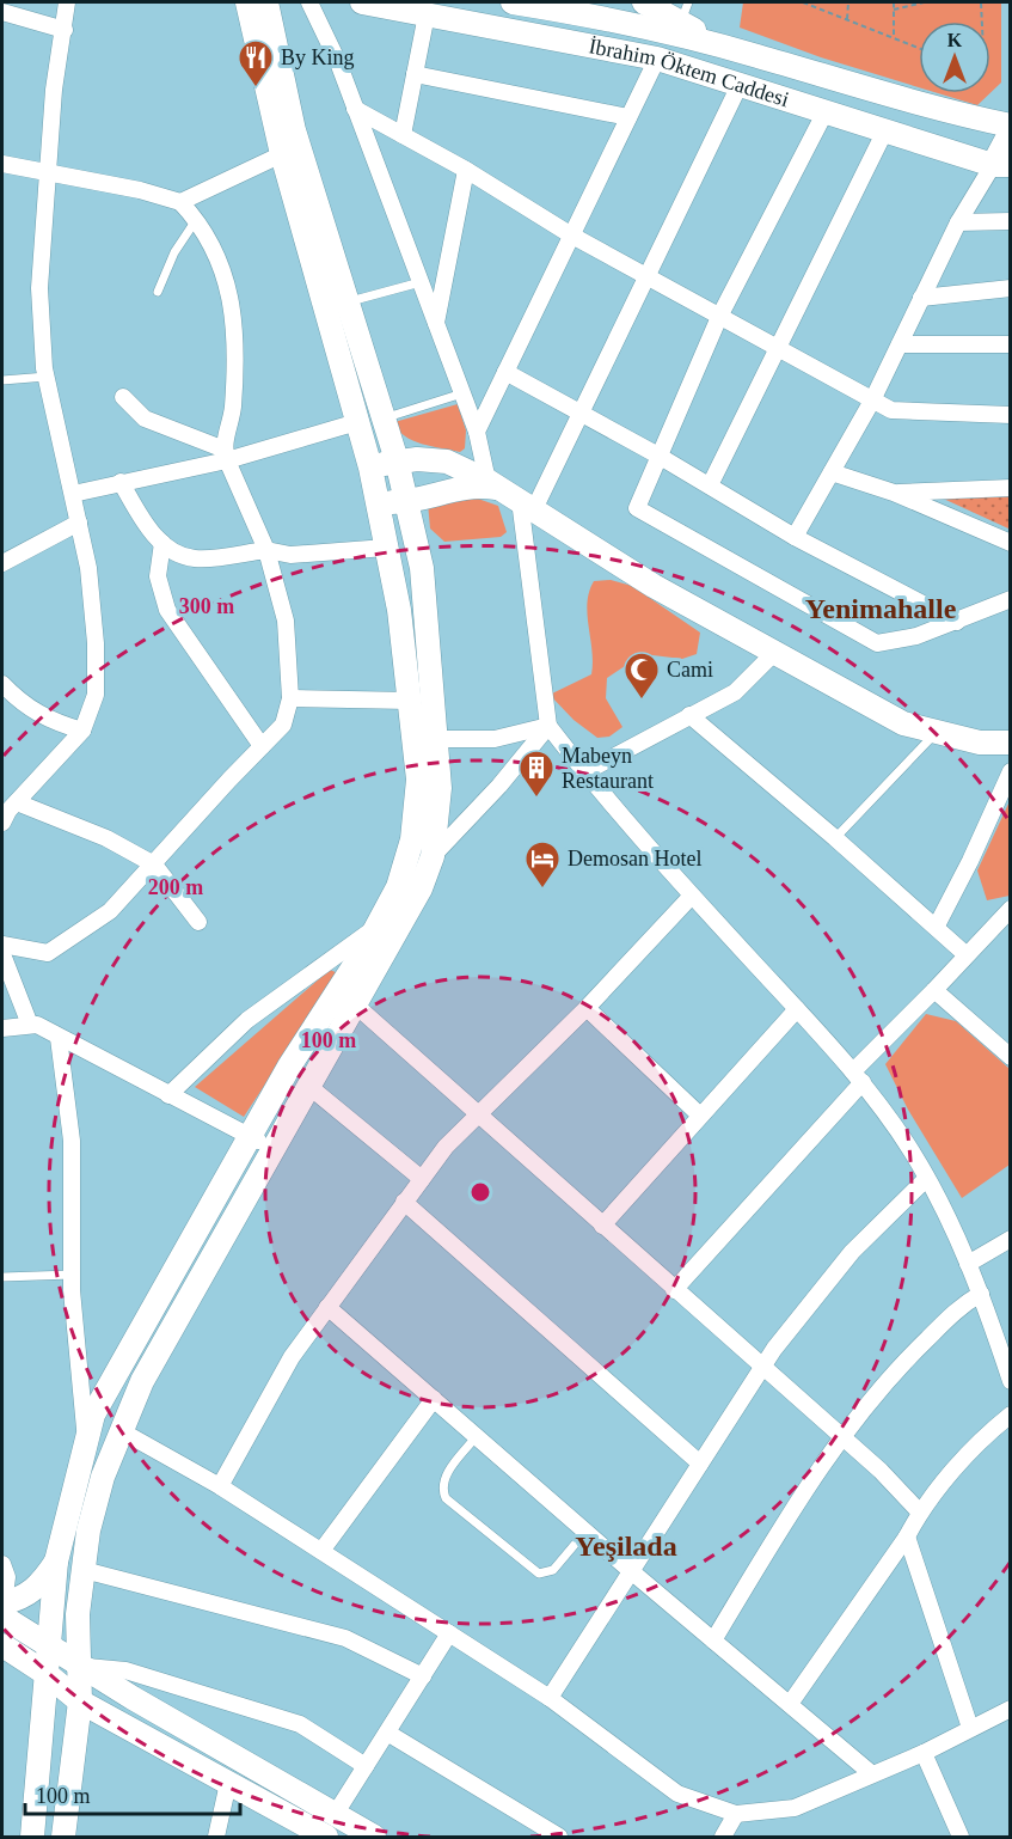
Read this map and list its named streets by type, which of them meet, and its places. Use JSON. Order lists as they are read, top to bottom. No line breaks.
{"streets":{"main road":["İbrahim Öktem Caddesi"]},"districts":["Yenimahalle","Yeşilada"],"places":{"restaurant":["By King"],"mosque":["Cami"],"building":["Mabeyn Restaurant"],"hotel":["Demosan Hotel"]},"scale_bar":"100 m","north":"top","rings":["300 m","200 m","100 m"]}
